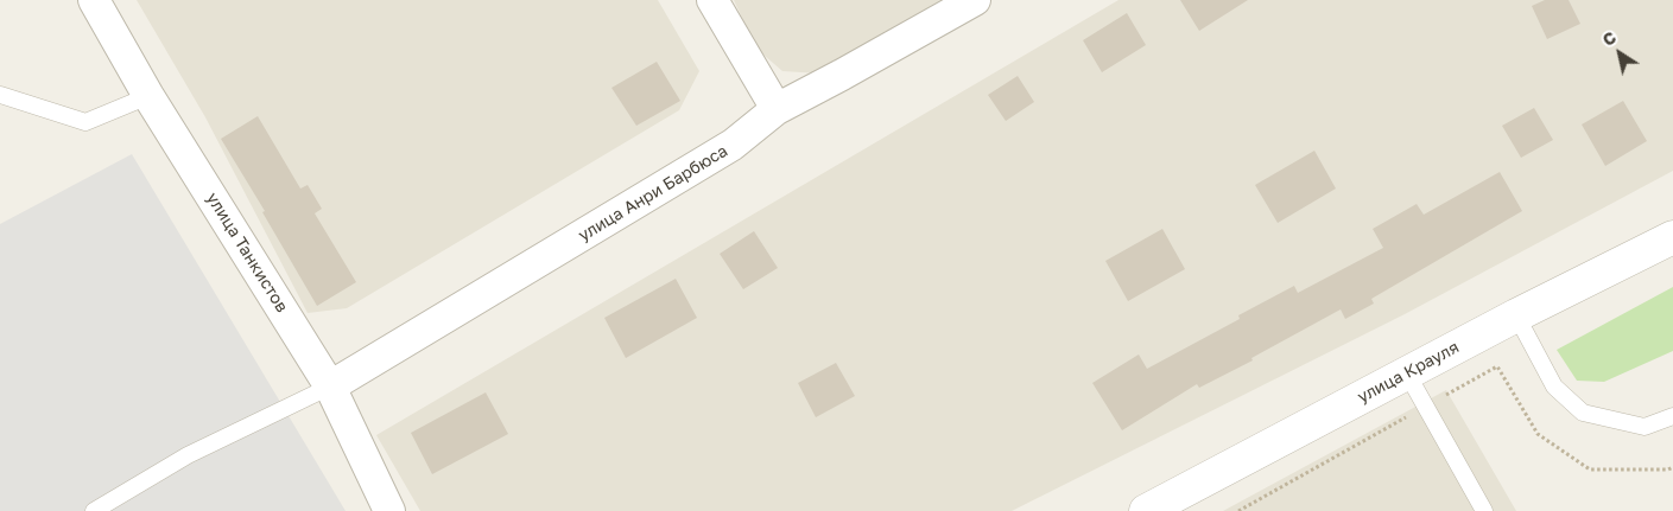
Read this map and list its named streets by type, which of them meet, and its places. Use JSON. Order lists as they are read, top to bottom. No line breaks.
{"streets":{"street":["улица Анри Барбюса","улица Танкистов","улица Крауля"]},"crossings":[["улица Анри Барбюса","улица Танкистов"]],"north":"top left"}
